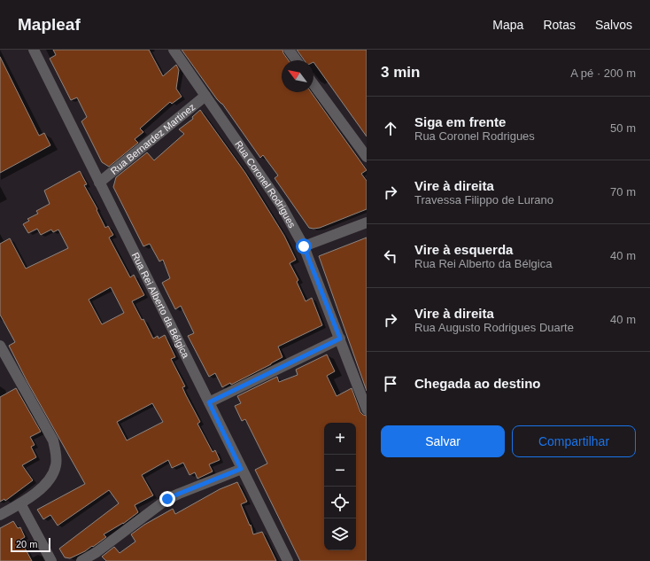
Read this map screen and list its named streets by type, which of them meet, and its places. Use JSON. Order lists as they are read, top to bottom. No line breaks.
{"streets":{"street":["Rua Bernardez Martinez","Rua Coronel Rodrigues","Rua Rei Alberto da Bélgica"]},"crossings":[["Rua Bernardez Martinez","Rua Coronel Rodrigues"],["Rua Bernardez Martinez","Rua Rei Alberto da Bélgica"]],"scale_bar":"20 m","north":"top left","page":{"header":"Mapleaf","nav":["Mapa","Rotas","Salvos"],"heading":["3 min","A pé · 200 m"],"list":[["Siga em frente","Rua Coronel Rodrigues","50 m"],["Vire à direita","Travessa Filippo de Lurano","70 m"],["Vire à esquerda","Rua Rei Alberto da Bélgica","40 m"],["Vire à direita","Rua Augusto Rodrigues Duarte","40 m"],"Chegada ao destino"],"buttons":["Salvar","Compartilhar"],"map_buttons":["+","−"],"scale":"20 m"}}
